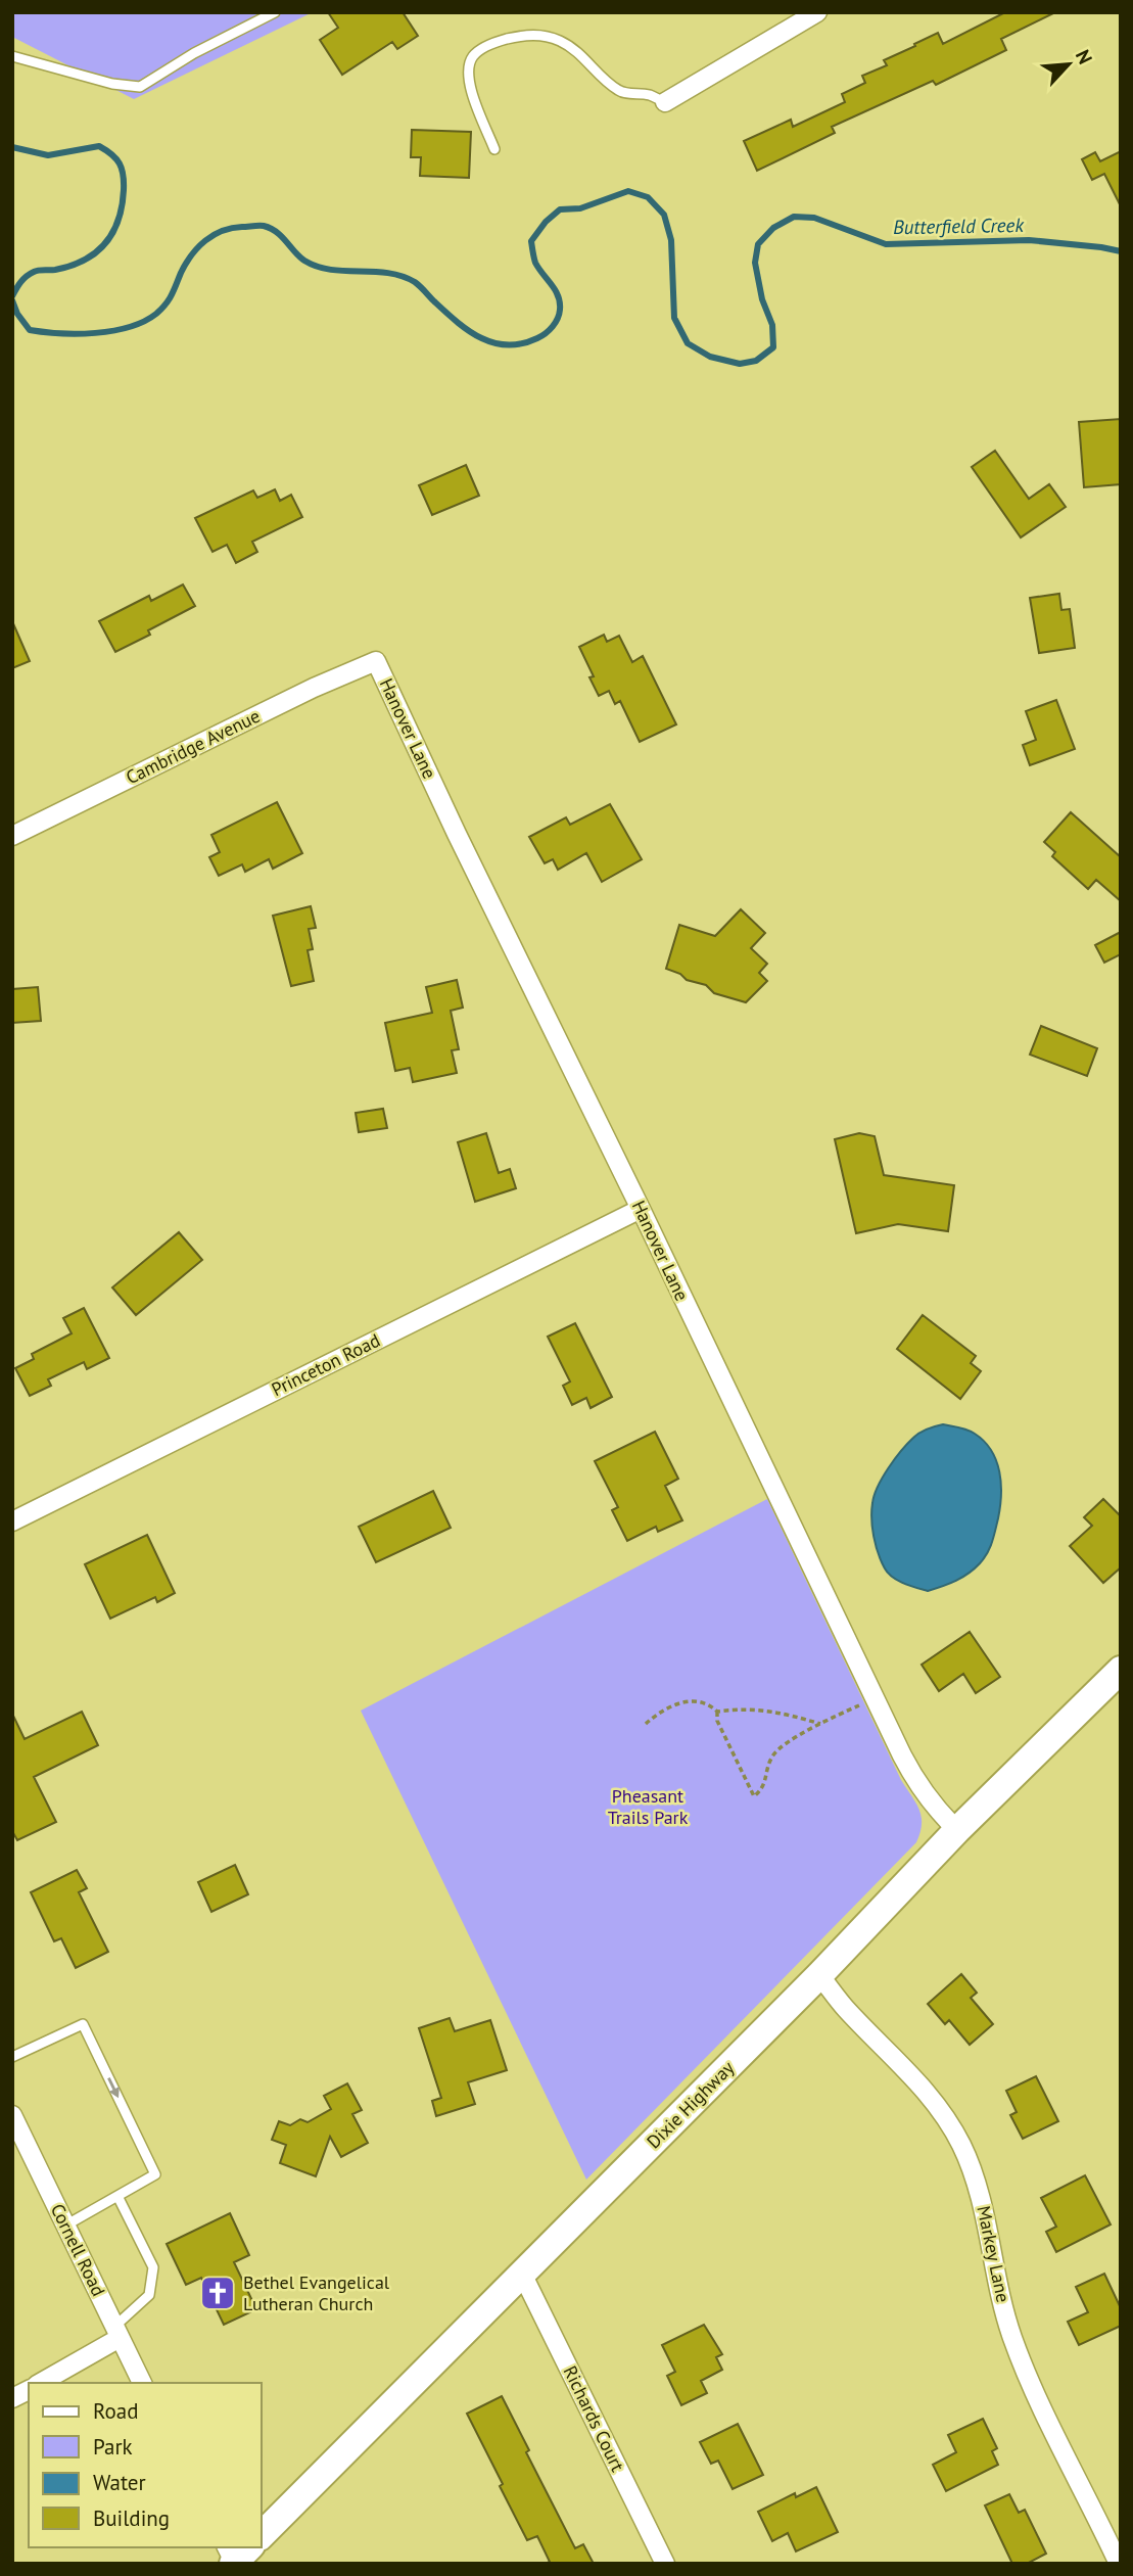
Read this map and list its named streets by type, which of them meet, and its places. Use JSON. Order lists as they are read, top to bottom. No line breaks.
{"streets":{"main road":["Dixie Highway"],"street":["Hanover Lane","Cambridge Avenue","Princeton Road","Cornell Road","Markey Lane","Richards Court"]},"crossings":[["Hanover Lane","Cambridge Avenue"],["Hanover Lane","Princeton Road"],["Hanover Lane","Dixie Highway"],["Dixie Highway","Markey Lane"],["Dixie Highway","Richards Court"]],"water":["Butterfield Creek"],"parks":["Pheasant Trails Park"],"places":{"church":["Bethel Evangelical Lutheran Church"]},"legend":["Road","Park","Water","Building"],"north":"top right"}
